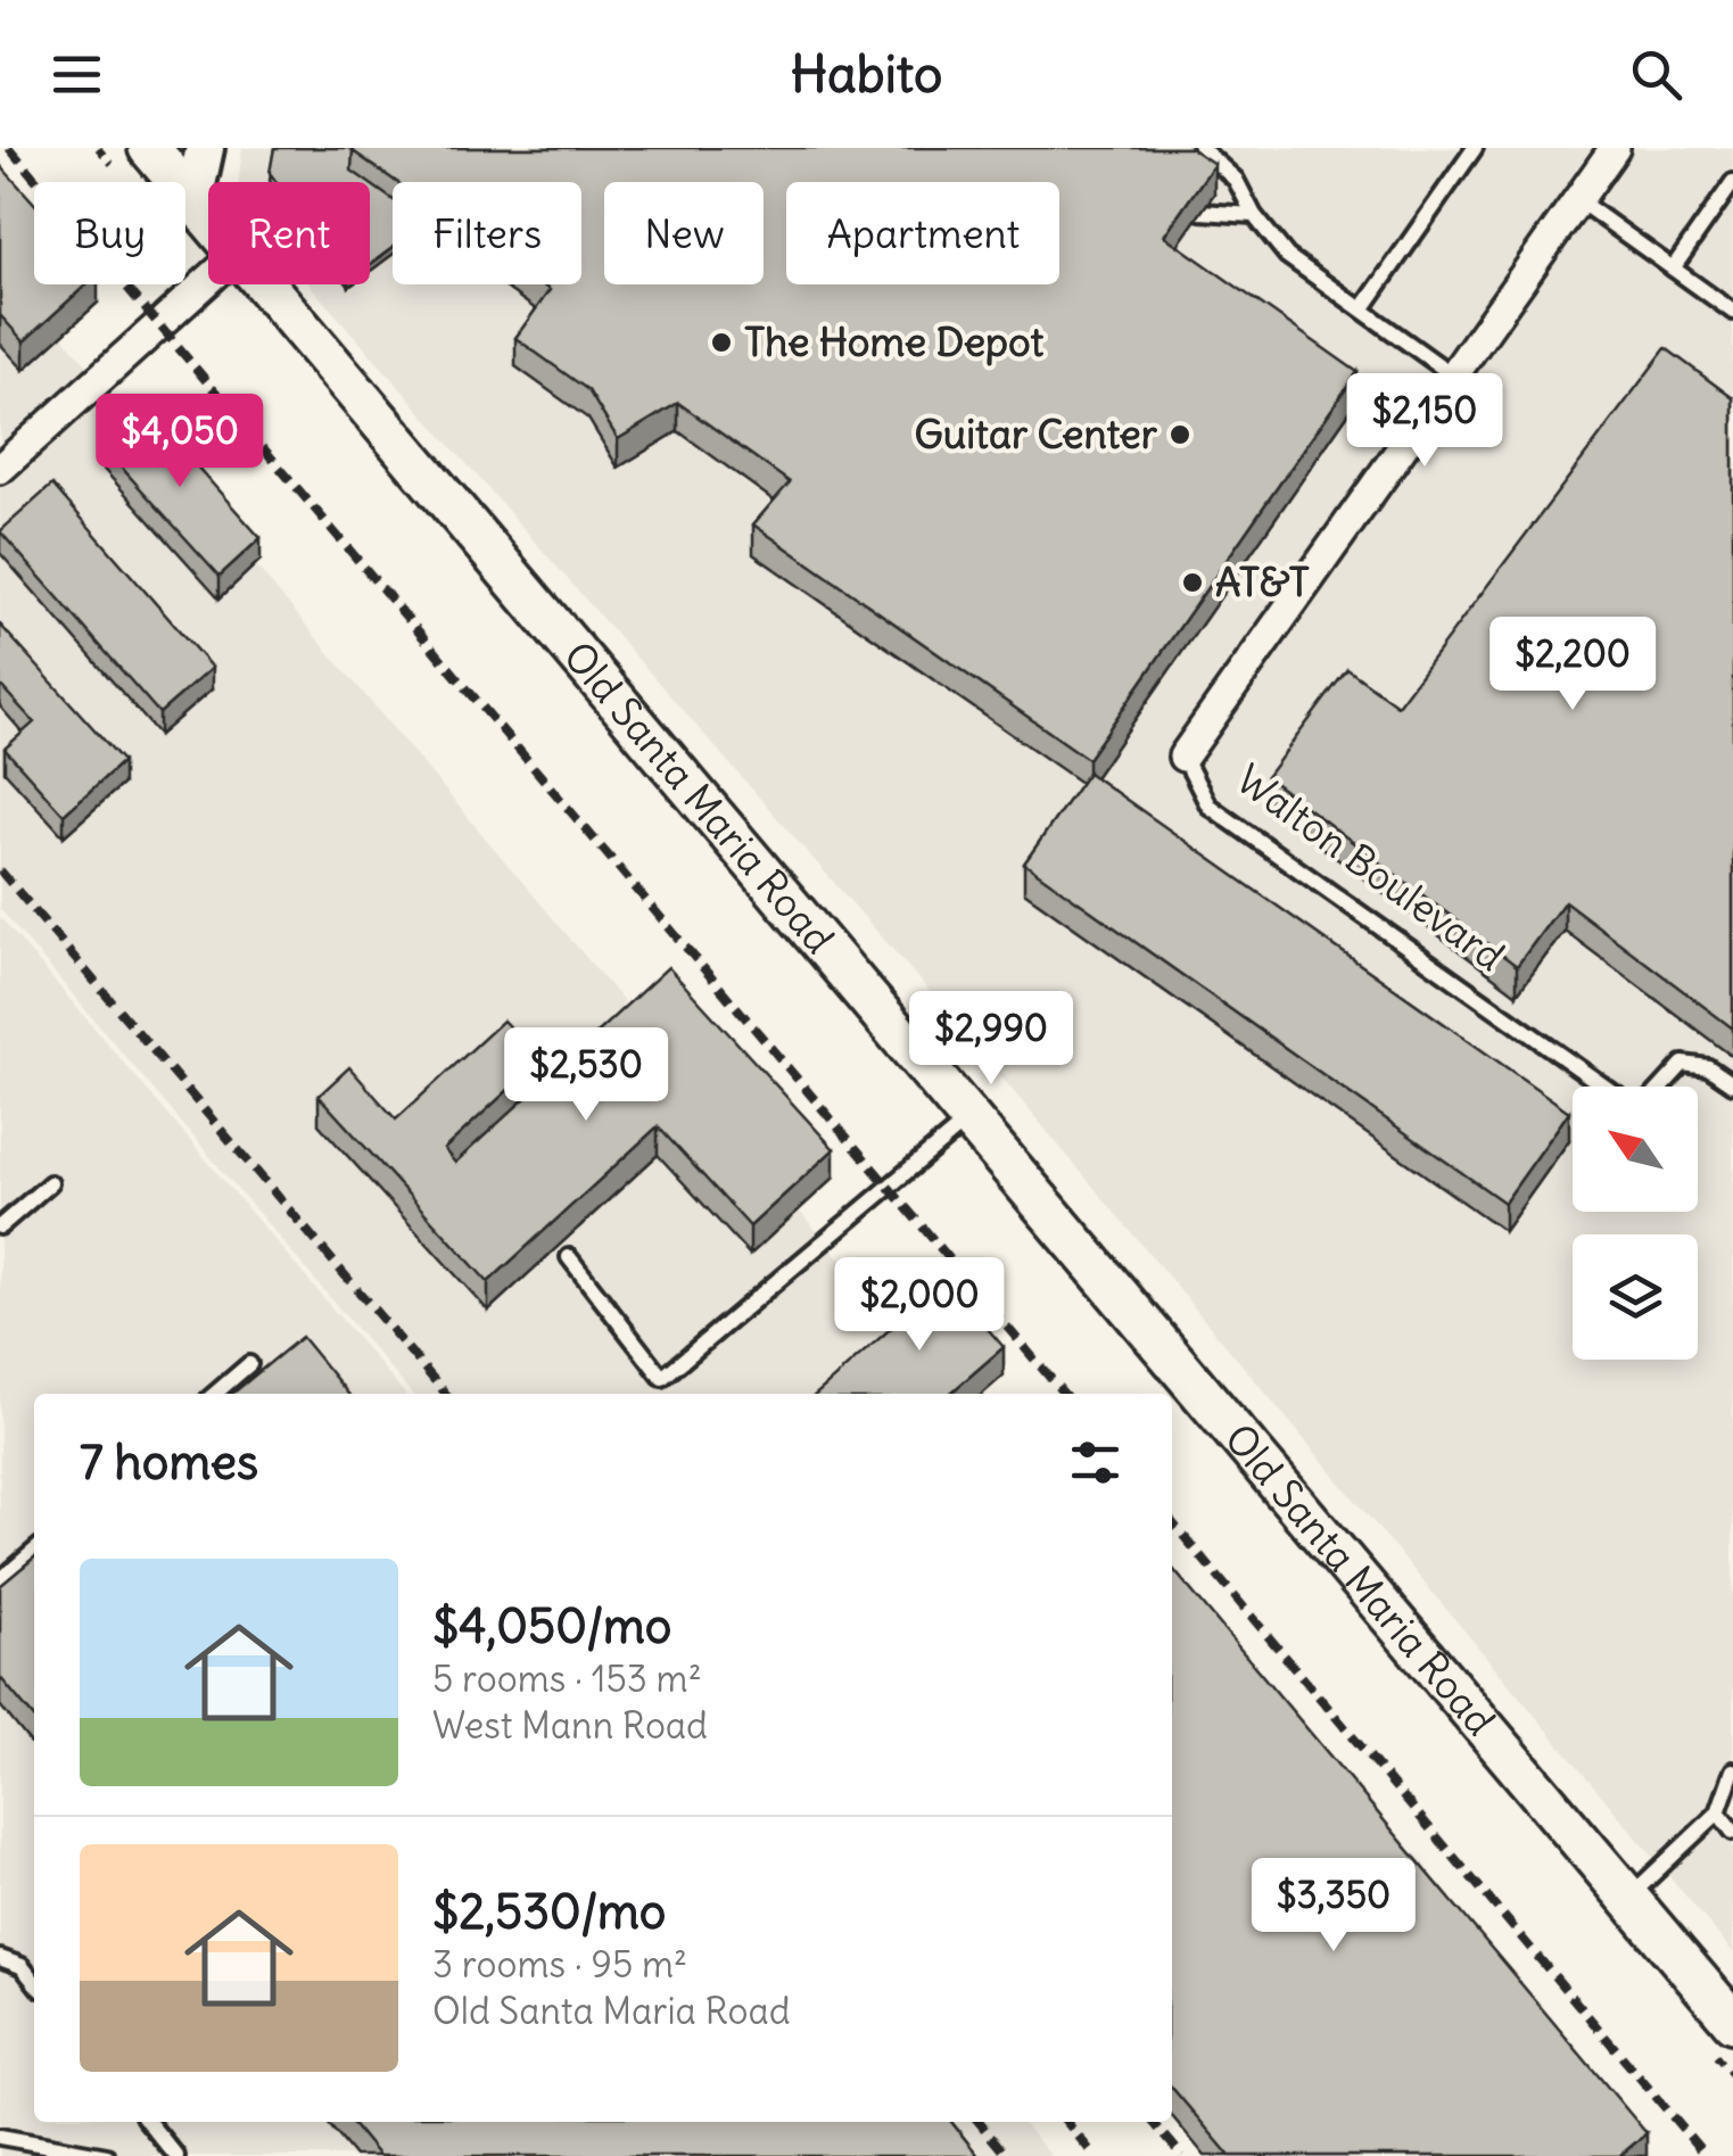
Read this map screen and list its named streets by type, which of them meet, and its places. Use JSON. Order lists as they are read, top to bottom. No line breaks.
{"streets":{"main road":["Old Santa Maria Road"],"street":["Walton Boulevard"]},"places":["The Home Depot","Guitar Center","AT&T"],"north":"top left","page":{"header":"Habito","chip":["Buy","Rent","Filters","New","Apartment"],"price":["$2,150","$4,050","$2,200","$2,990","$2,530","$2,000","$3,350"],"heading":"7 homes","list":[{"name":"$4,050/mo","note":"5 rooms · 153 m² · West Mann Road"},{"name":"$2,530/mo","note":"3 rooms · 95 m² · Old Santa Maria Road"}]}}
